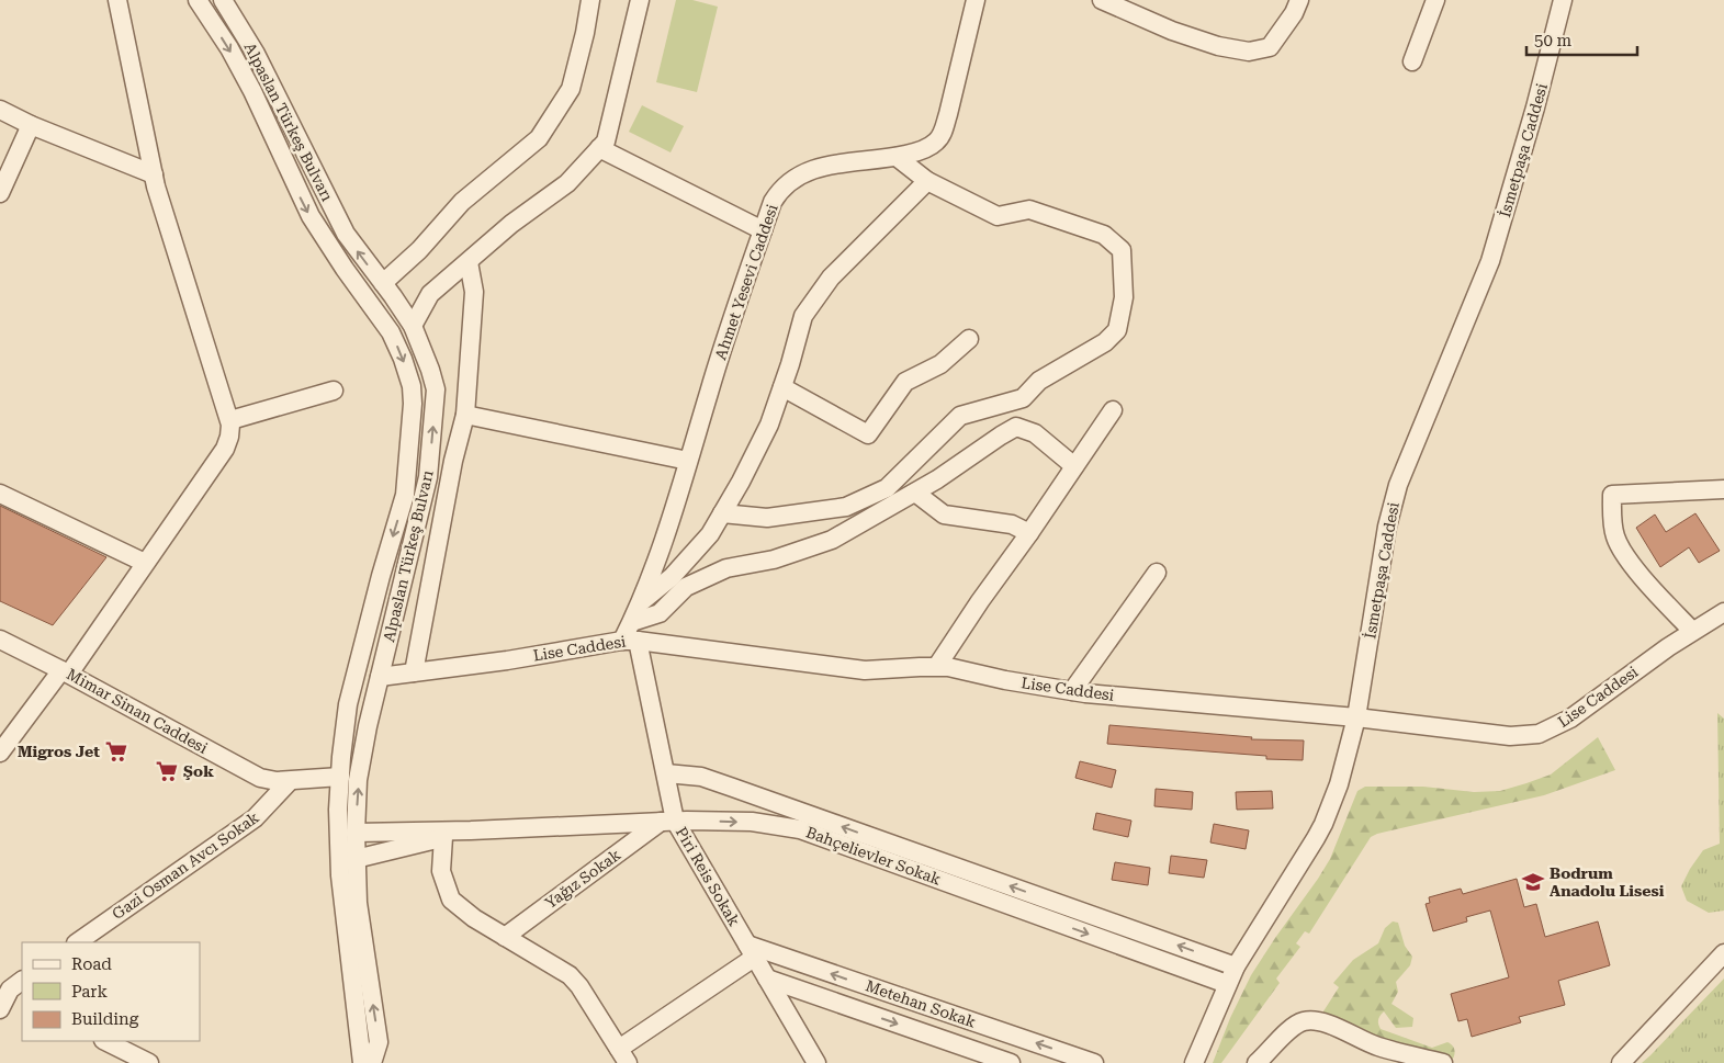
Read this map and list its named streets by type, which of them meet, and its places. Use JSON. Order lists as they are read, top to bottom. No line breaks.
{"streets":{"street":["Alpaslan Türkeş Bulvarı","İsmetpaşa Caddesi","Ahmet Yesevi Caddesi","Lise Caddesi","Mimar Sinan Caddesi","Bahçelievler Sokak","Gazi Osman Avcı Sokak","Piri Reis Sokak","Yağız Sokak","Metehan Sokak"]},"crossings":[["Alpaslan Türkeş Bulvarı","Lise Caddesi"],["Alpaslan Türkeş Bulvarı","Mimar Sinan Caddesi"],["İsmetpaşa Caddesi","Lise Caddesi"],["İsmetpaşa Caddesi","Bahçelievler Sokak"],["Ahmet Yesevi Caddesi","Lise Caddesi"],["Ahmet Yesevi Caddesi","Piri Reis Sokak"],["Lise Caddesi","Piri Reis Sokak"],["Mimar Sinan Caddesi","Gazi Osman Avcı Sokak"],["Bahçelievler Sokak","Piri Reis Sokak"],["Bahçelievler Sokak","Yağız Sokak"],["Piri Reis Sokak","Yağız Sokak"],["Piri Reis Sokak","Metehan Sokak"]],"places":{"supermarket":["Migros Jet","Şok"],"school or university":["Bodrum Anadolu Lisesi"]},"legend":["Road","Park","Building"],"scale_bar":"50 m"}
